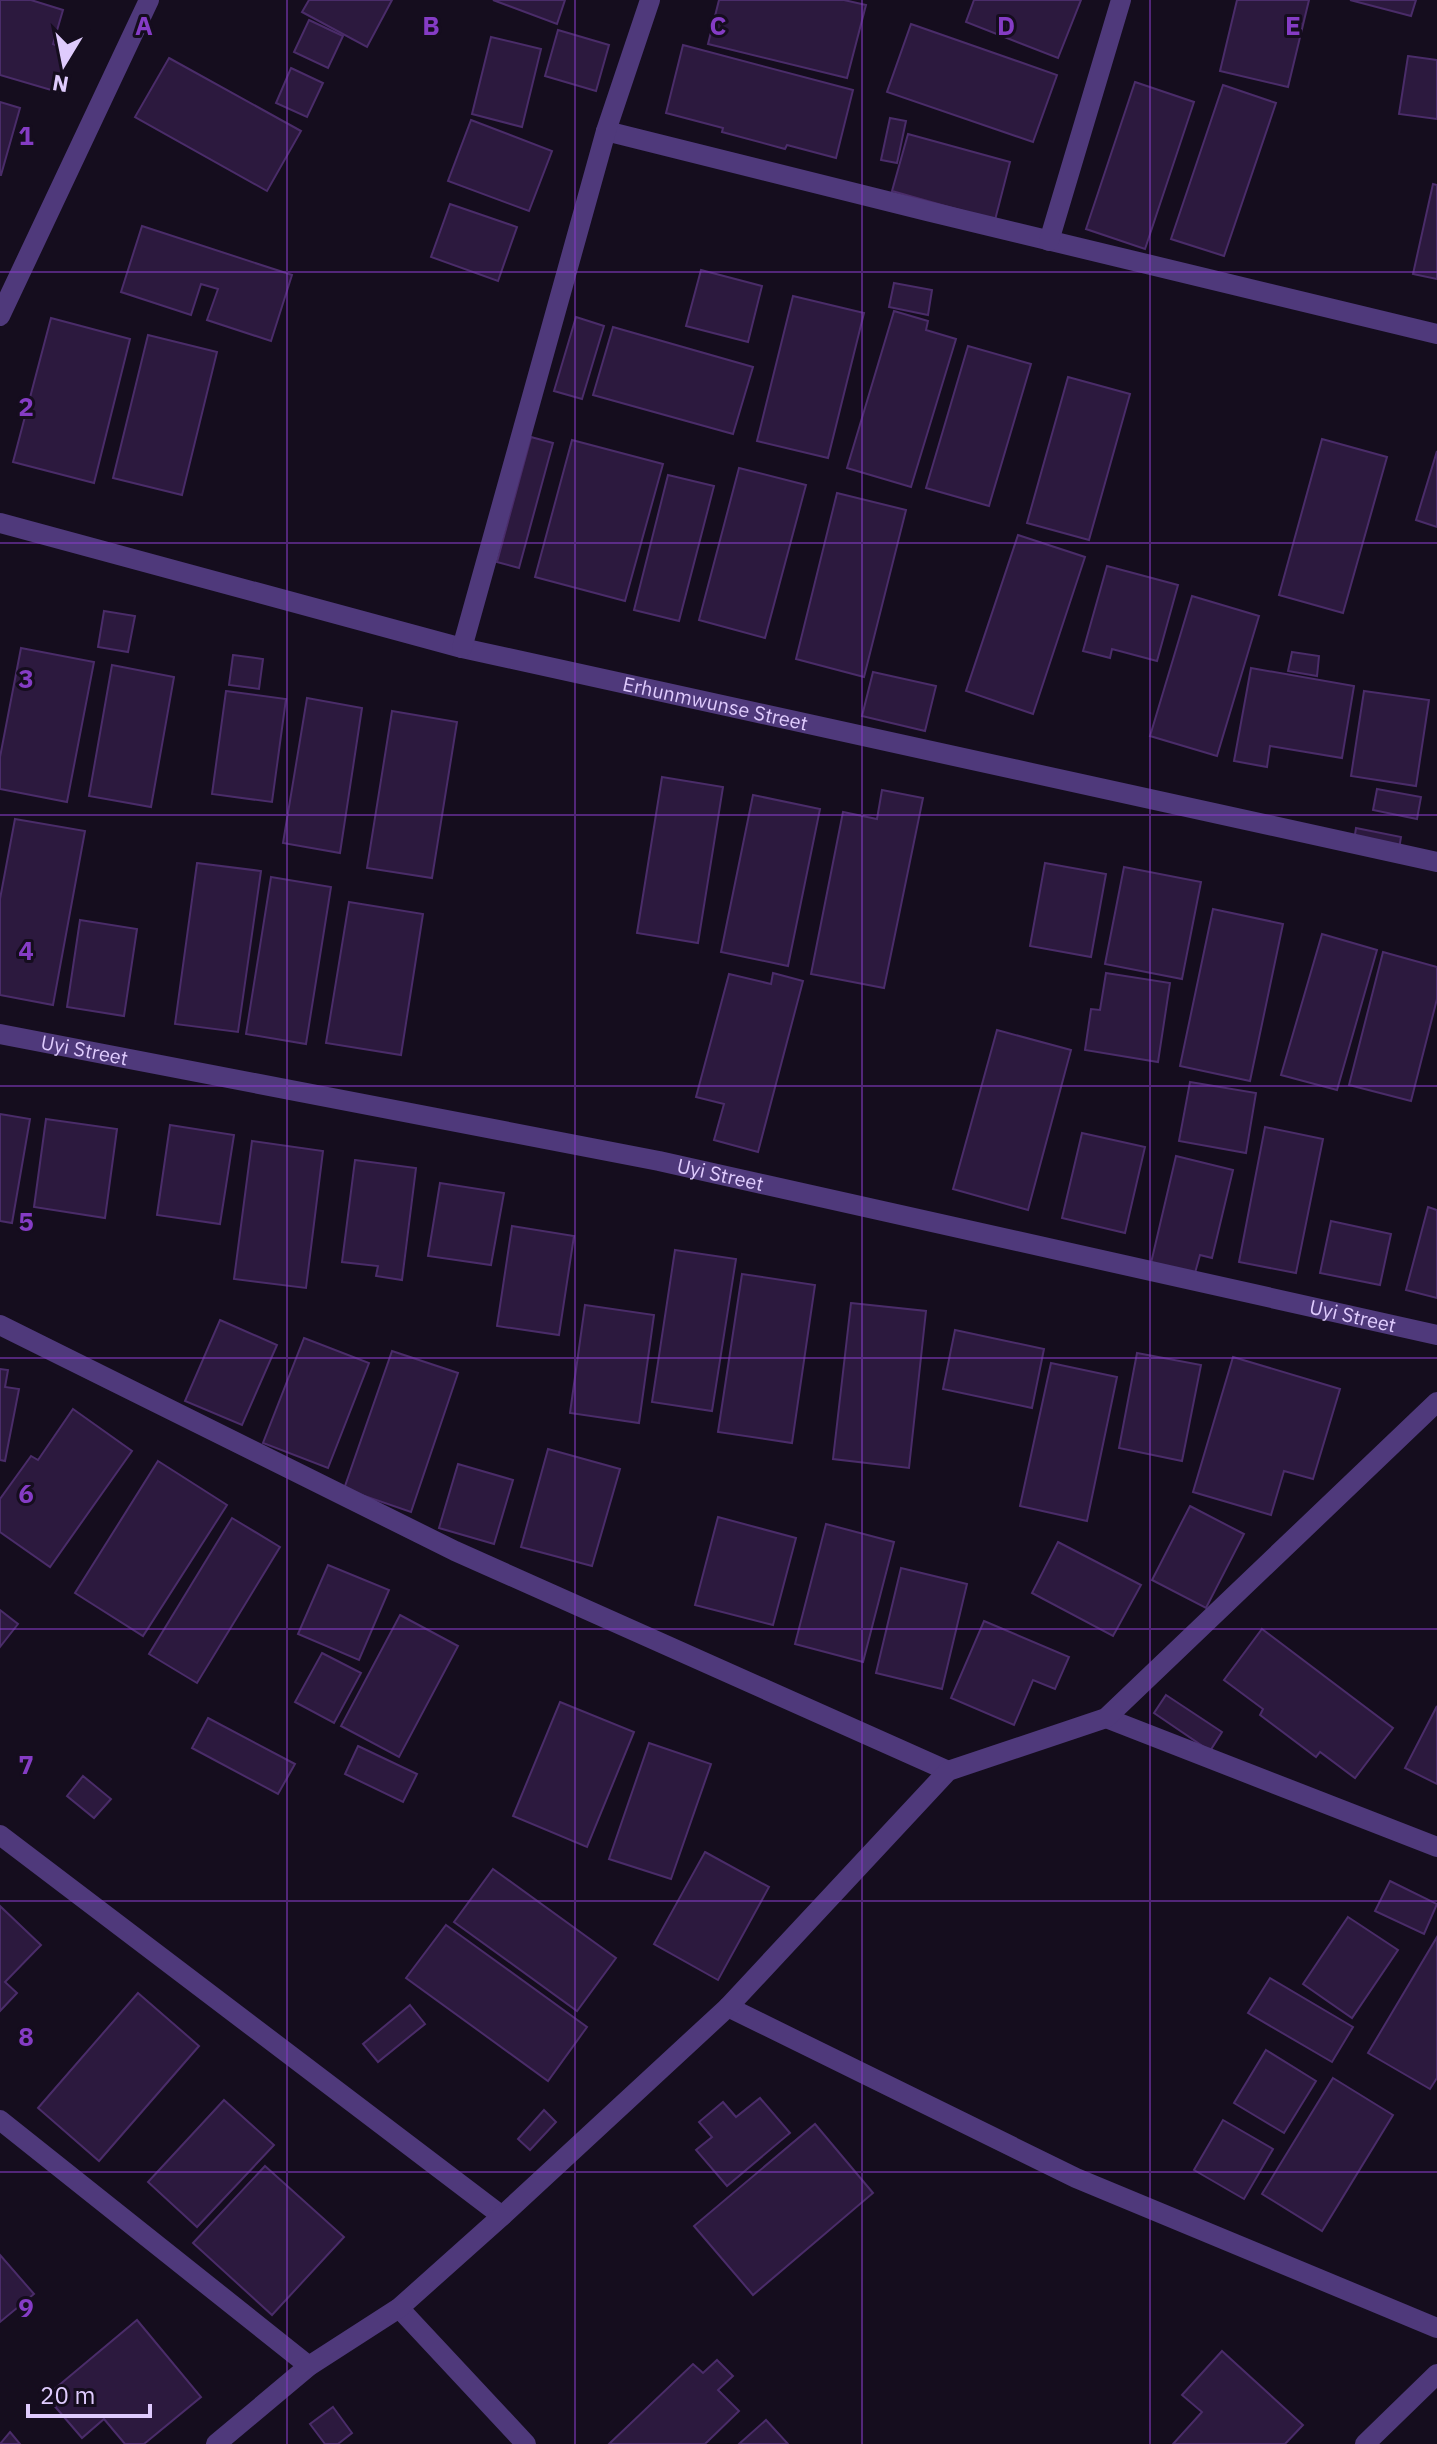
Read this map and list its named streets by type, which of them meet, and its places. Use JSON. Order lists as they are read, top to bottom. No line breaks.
{"streets":{"street":["Erhunmwunse Street","Uyi Street"]},"scale_bar":"20 m","north":"bottom","grid":{"columns":["A","B","C","D","E"],"rows":["1","2","3","4","5","6","7","8","9"]}}
